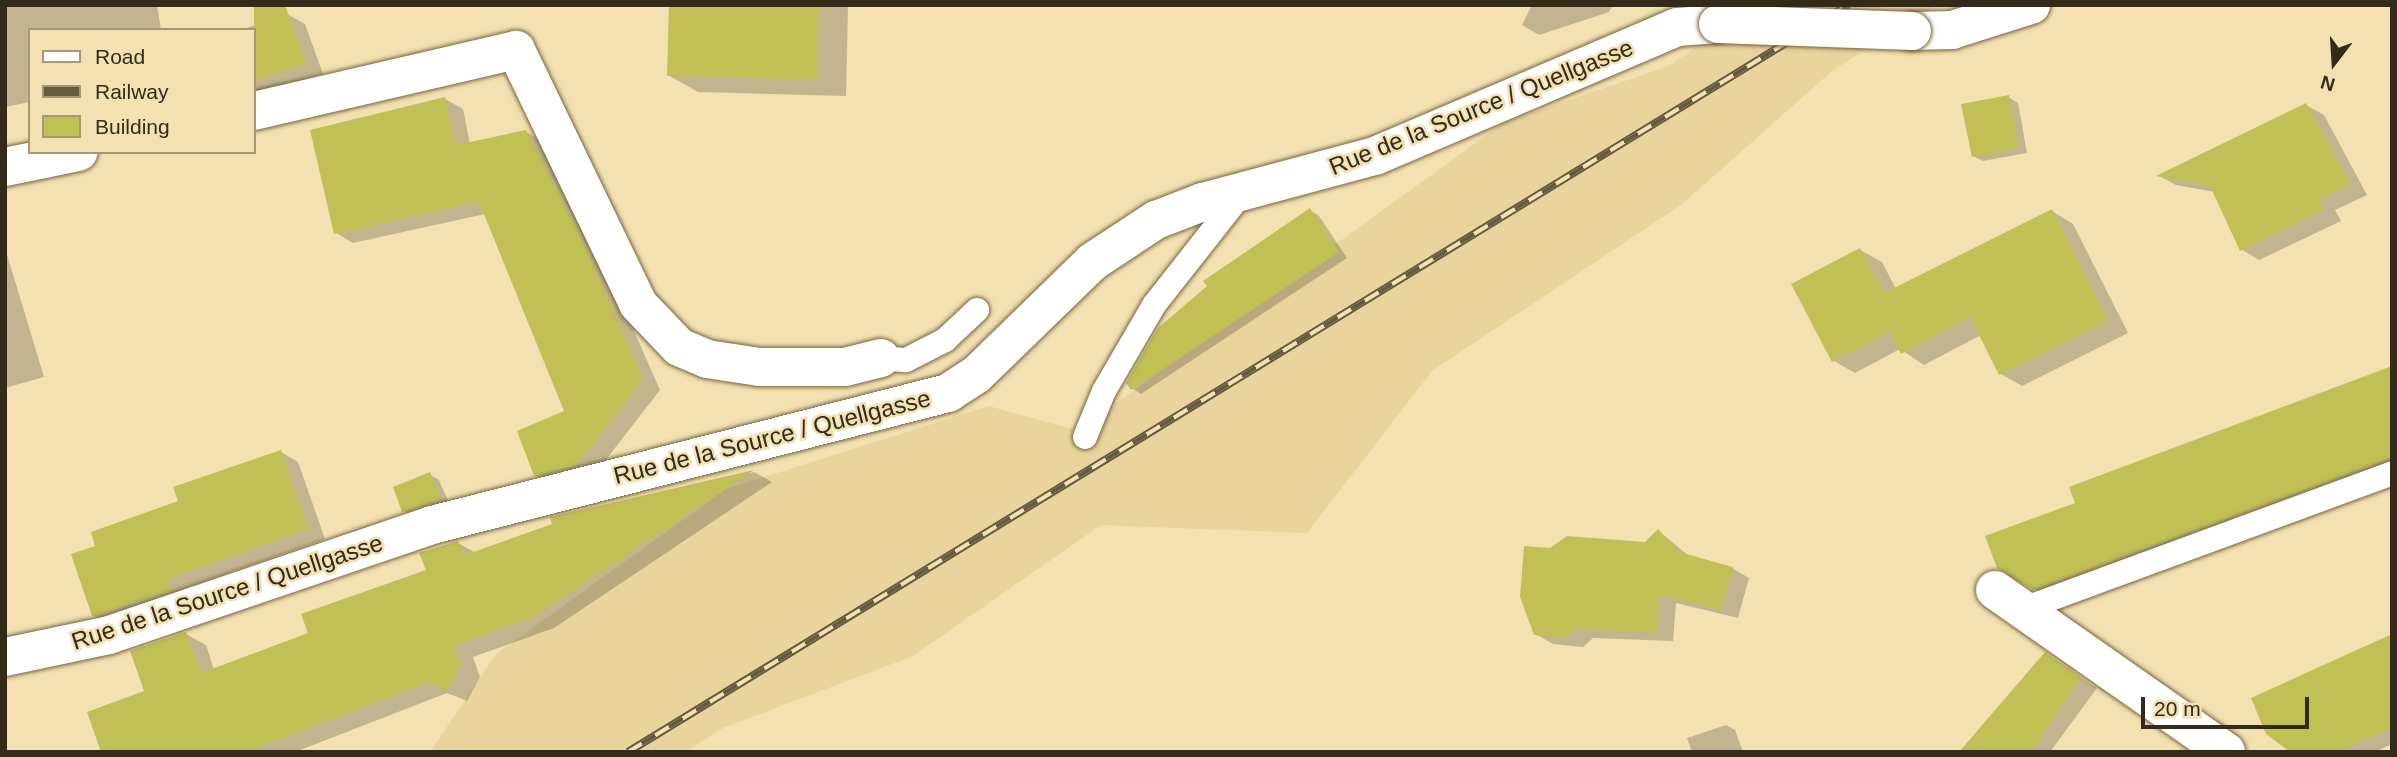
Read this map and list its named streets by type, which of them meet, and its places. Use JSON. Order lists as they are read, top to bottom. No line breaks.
{"streets":{"street":["Rue de la Source / Quellgasse"]},"legend":["Road","Railway","Building"],"scale_bar":"20 m","north":"bottom"}
